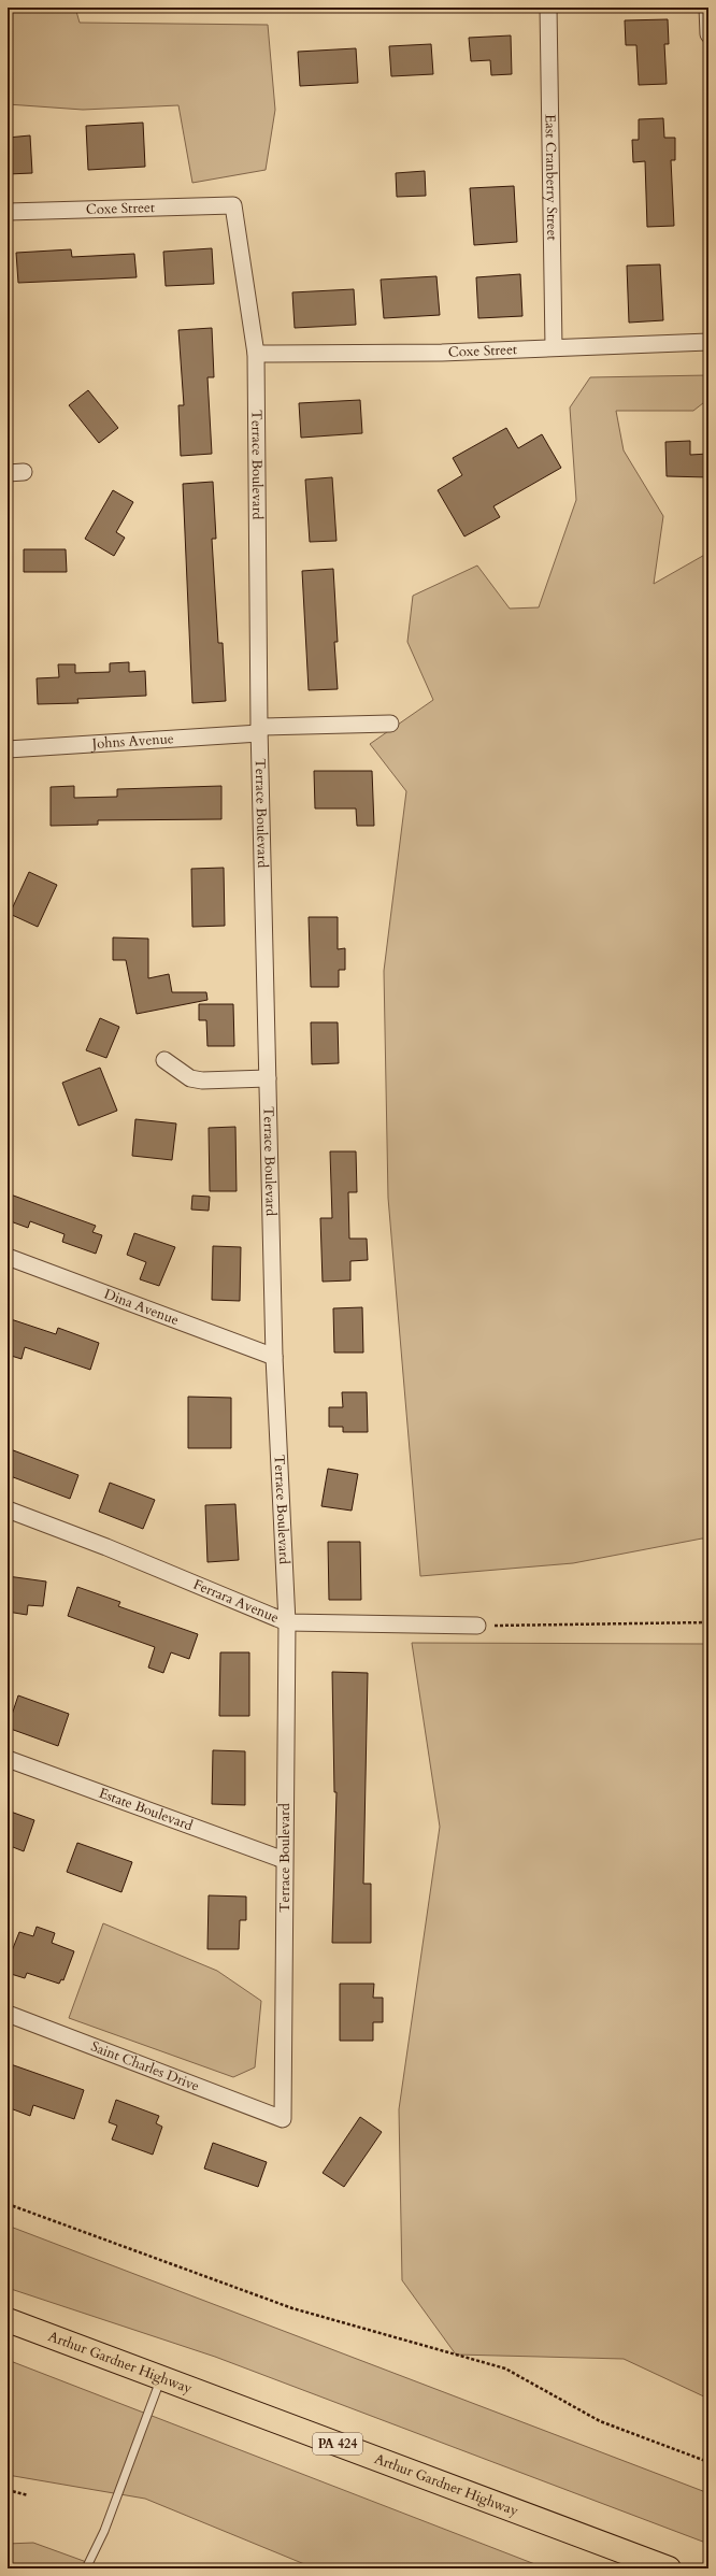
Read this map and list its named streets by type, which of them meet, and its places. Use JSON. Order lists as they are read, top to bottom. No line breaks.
{"streets":{"main road":["Arthur Gardner Highway","PA 424"],"street":["East Cranberry Street","Coxe Street","Terrace Boulevard","Johns Avenue","Dina Avenue","Ferrara Avenue","Estate Boulevard","Saint Charles Drive"]},"crossings":[["East Cranberry Street","Coxe Street"],["Coxe Street","Terrace Boulevard"],["Terrace Boulevard","Johns Avenue"],["Terrace Boulevard","Dina Avenue"],["Terrace Boulevard","Ferrara Avenue"],["Terrace Boulevard","Estate Boulevard"],["Terrace Boulevard","Saint Charles Drive"]]}
